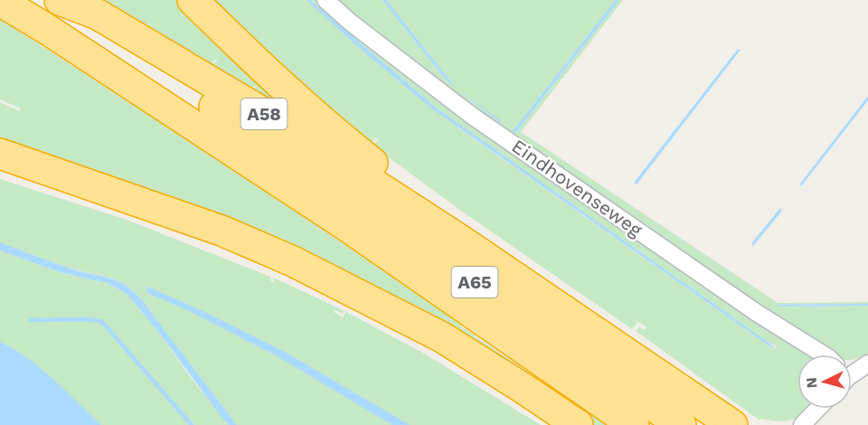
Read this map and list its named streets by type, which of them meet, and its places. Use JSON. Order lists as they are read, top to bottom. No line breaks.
{"streets":{"highway":["A58","A65"],"street":["Eindhovenseweg"]},"north":"left"}
